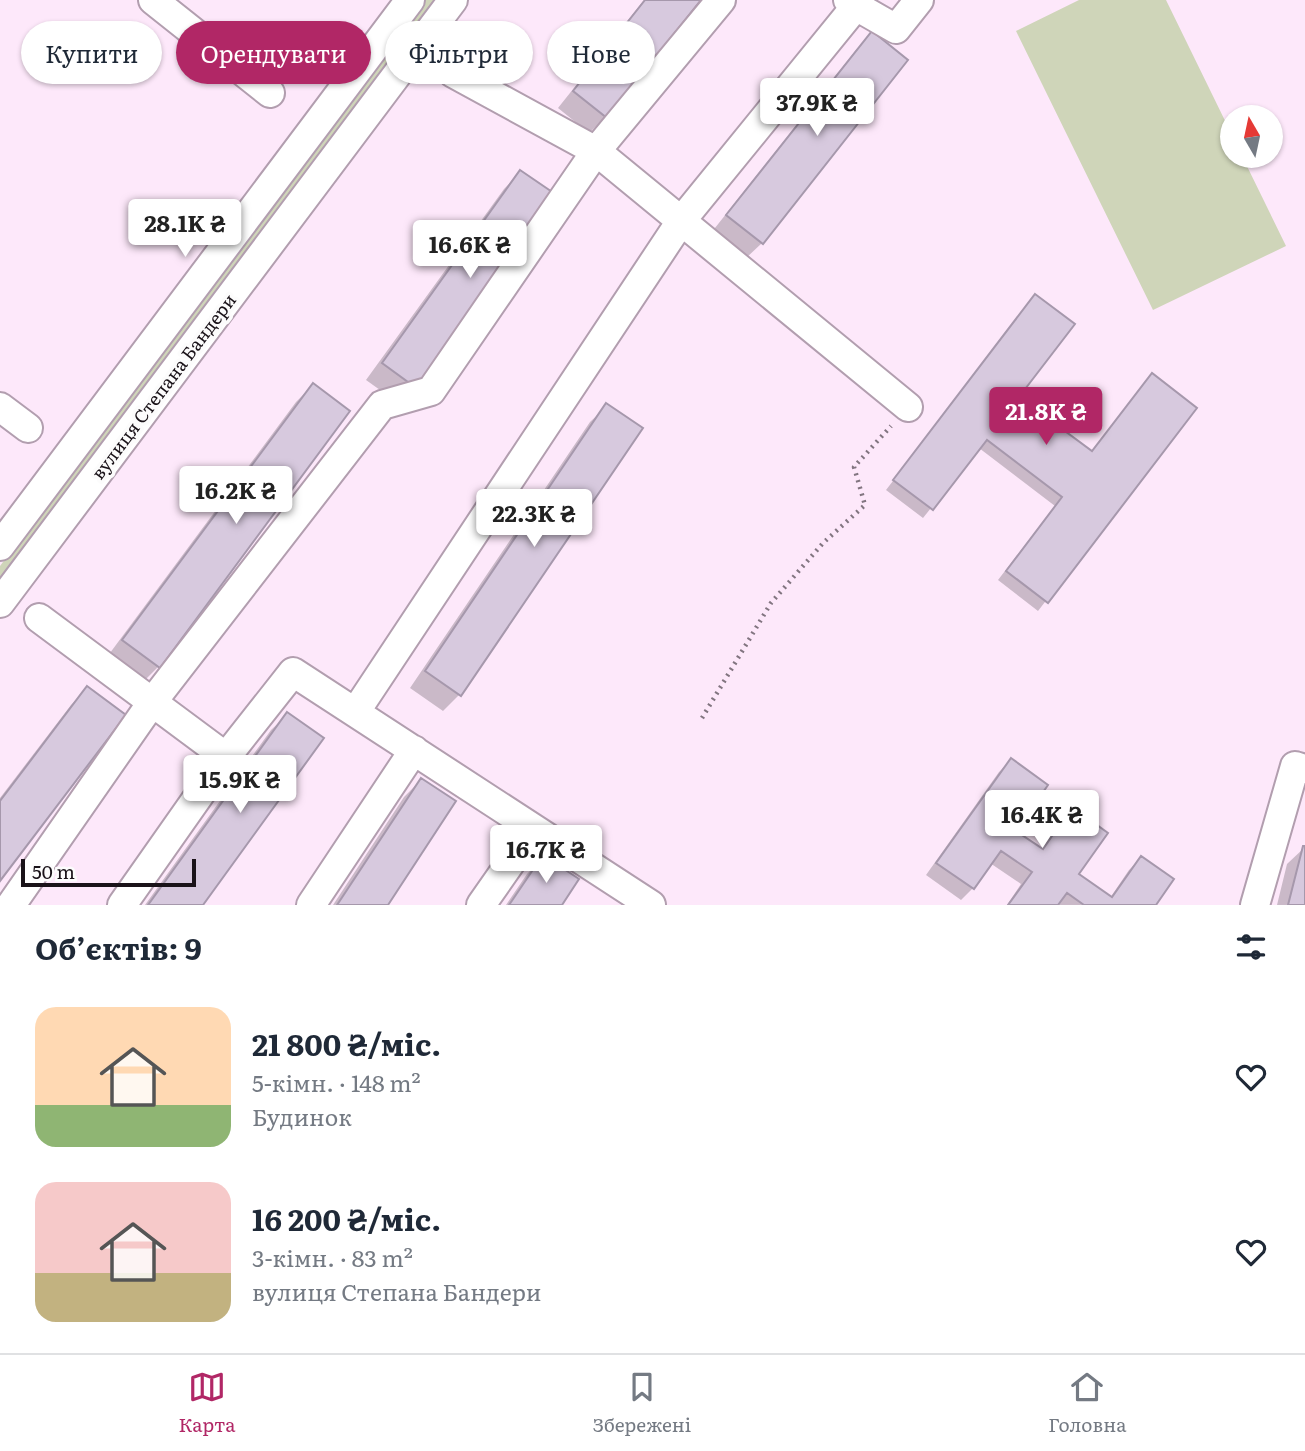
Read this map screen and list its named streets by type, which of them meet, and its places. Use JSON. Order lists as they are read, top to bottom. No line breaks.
{"streets":{"street":["вулиця Степана Бандери"]},"scale_bar":"50 m","north":"top","page":{"chip":["Купити","Орендувати","Фільтри","Нове"],"price":["37.9K ₴","28.1K ₴","16.6K ₴","21.8K ₴","16.2K ₴","22.3K ₴","15.9K ₴","16.4K ₴","16.7K ₴"],"scale":"50 m","heading":"Об’єктів: 9","list":[{"name":"21 800 ₴/міс.","note":"5-кімн. · 148 m² · Будинок"},{"name":"16 200 ₴/міс.","note":"3-кімн. · 83 m² · вулиця Степана Бандери"}],"tabs":["Карта","Збережені","Головна"]}}
